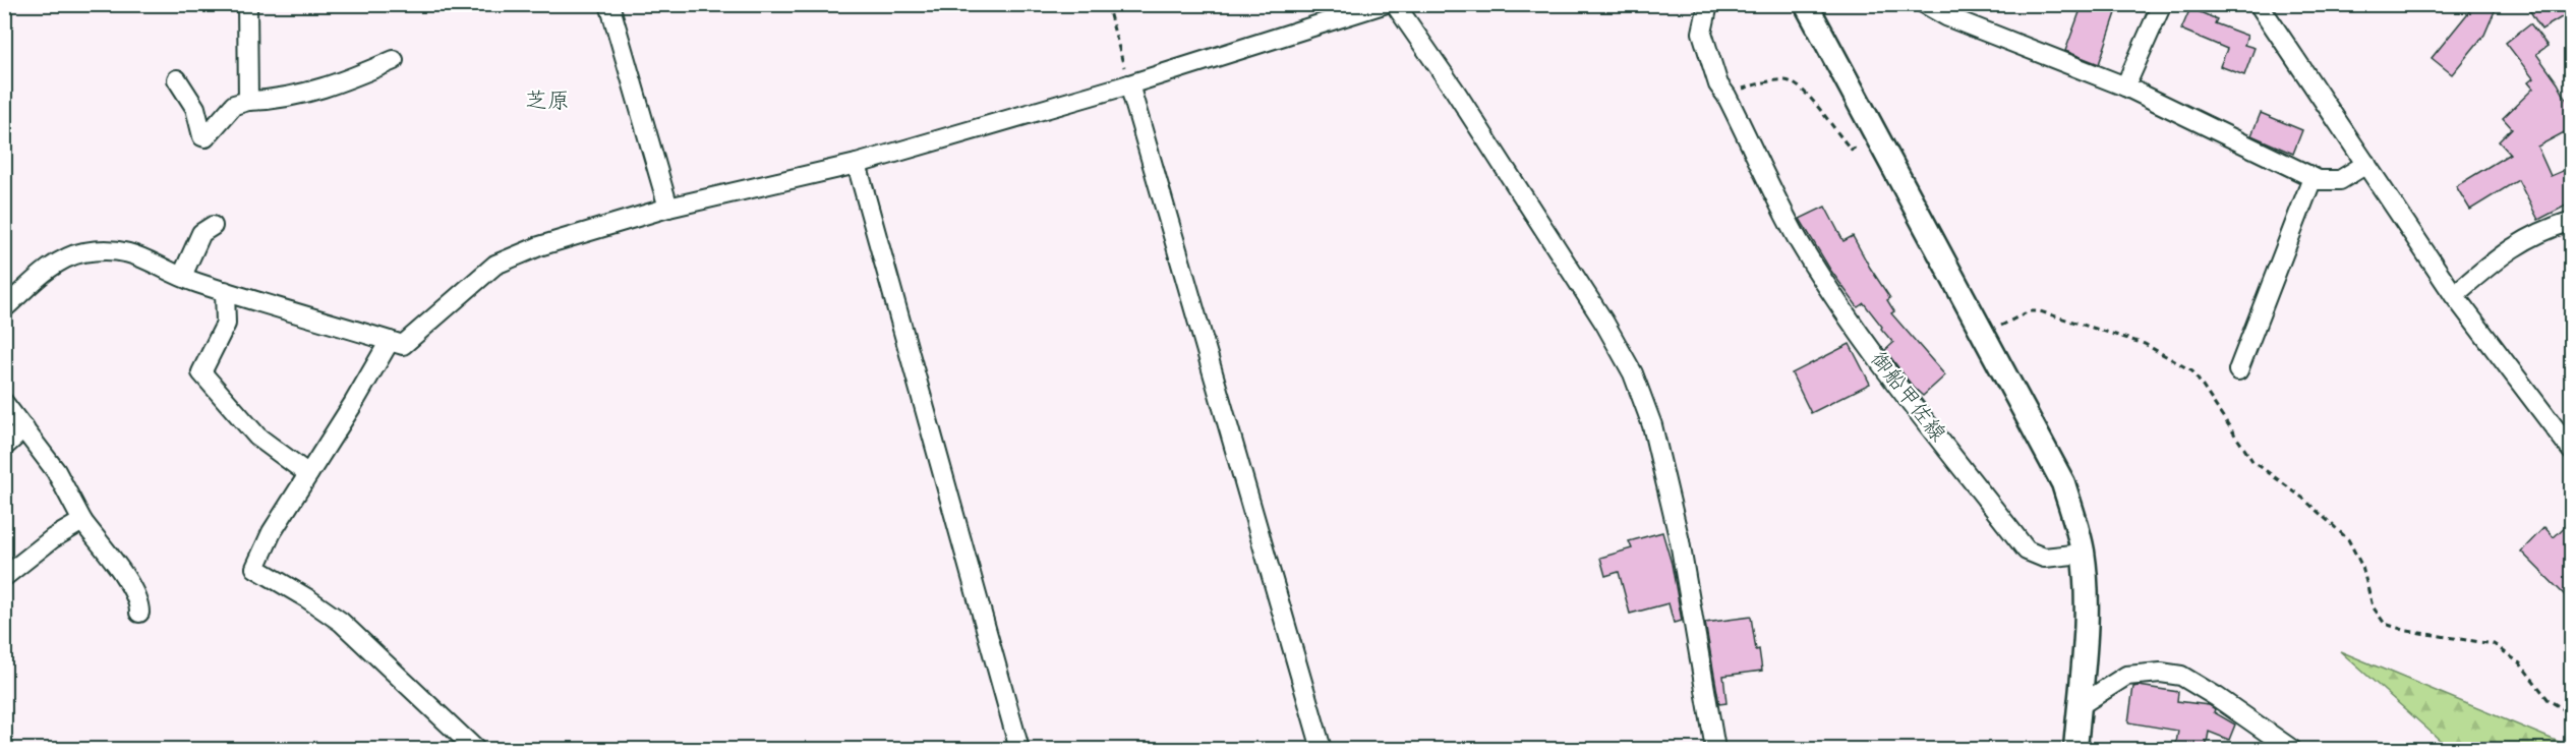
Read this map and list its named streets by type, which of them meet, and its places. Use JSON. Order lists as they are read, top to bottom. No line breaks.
{"streets":{"street":["御船甲佐線"]},"districts":["芝原"]}
